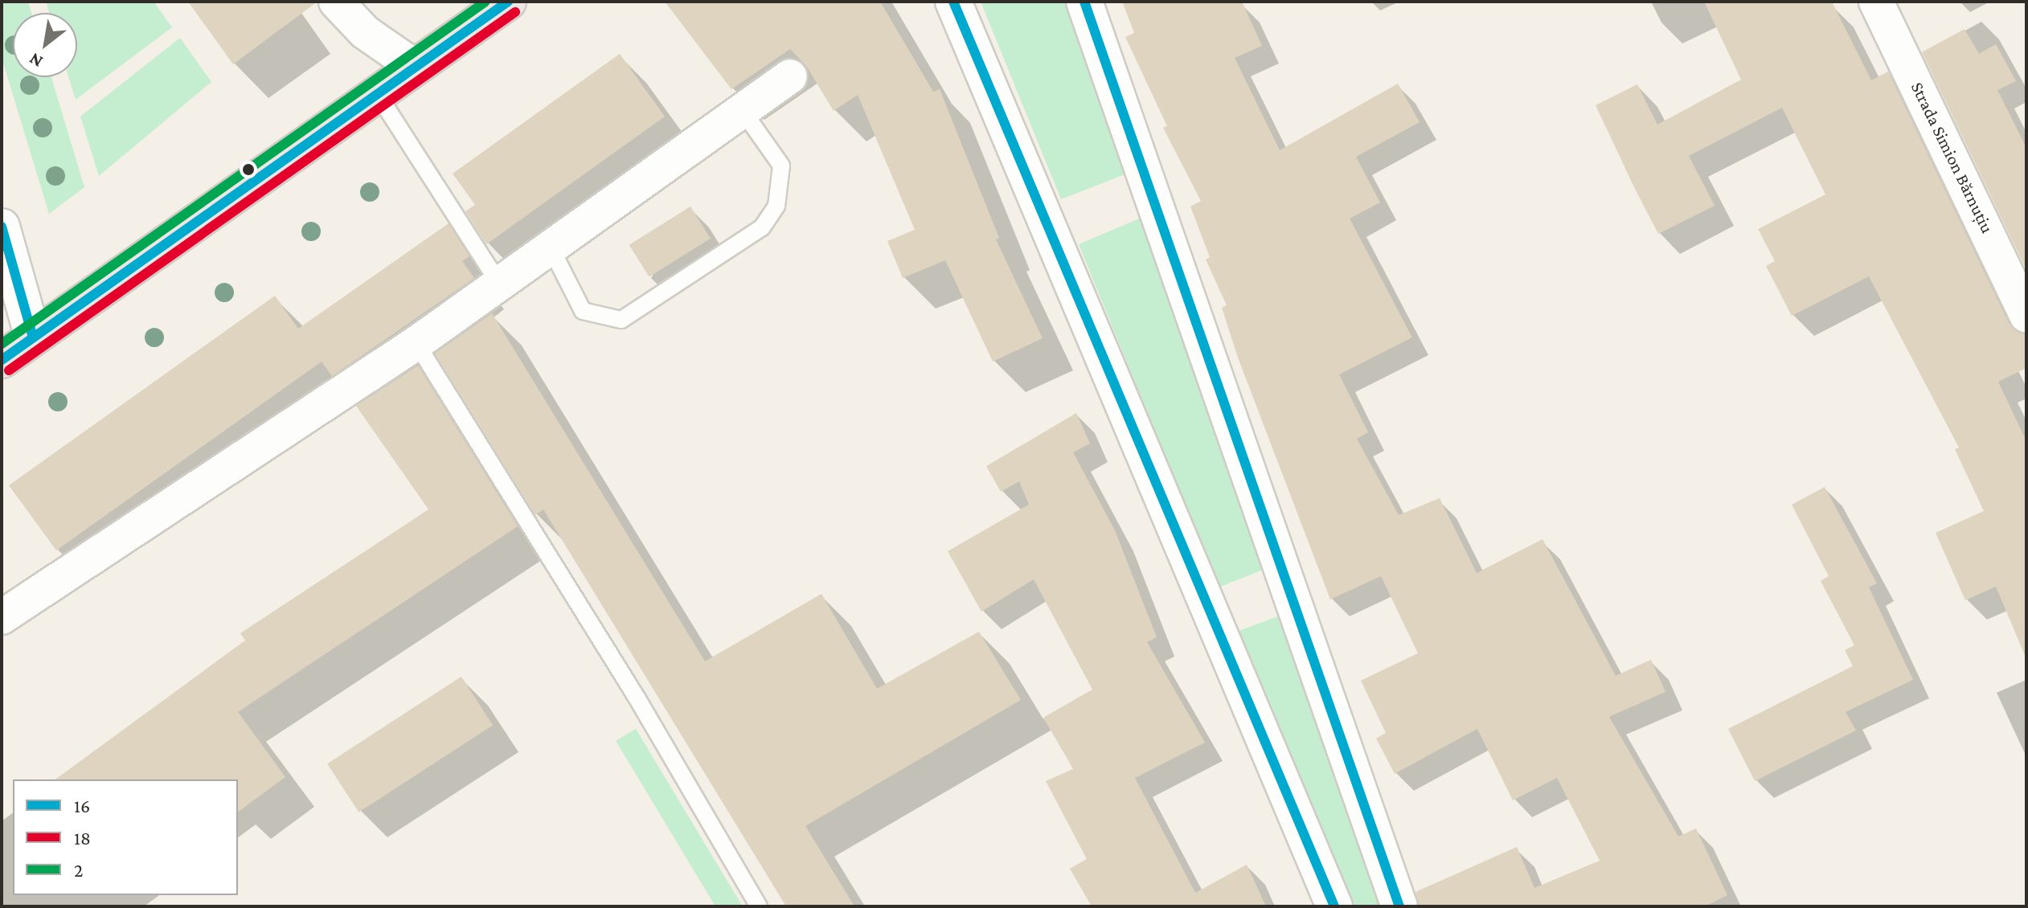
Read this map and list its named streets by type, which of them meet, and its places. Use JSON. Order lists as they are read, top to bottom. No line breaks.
{"streets":{"street":["Strada Simion Bărnuțiu"]},"lines":["transit line 16","transit line 2","transit line 18"],"legend":["16","18","2"],"north":"bottom left"}
